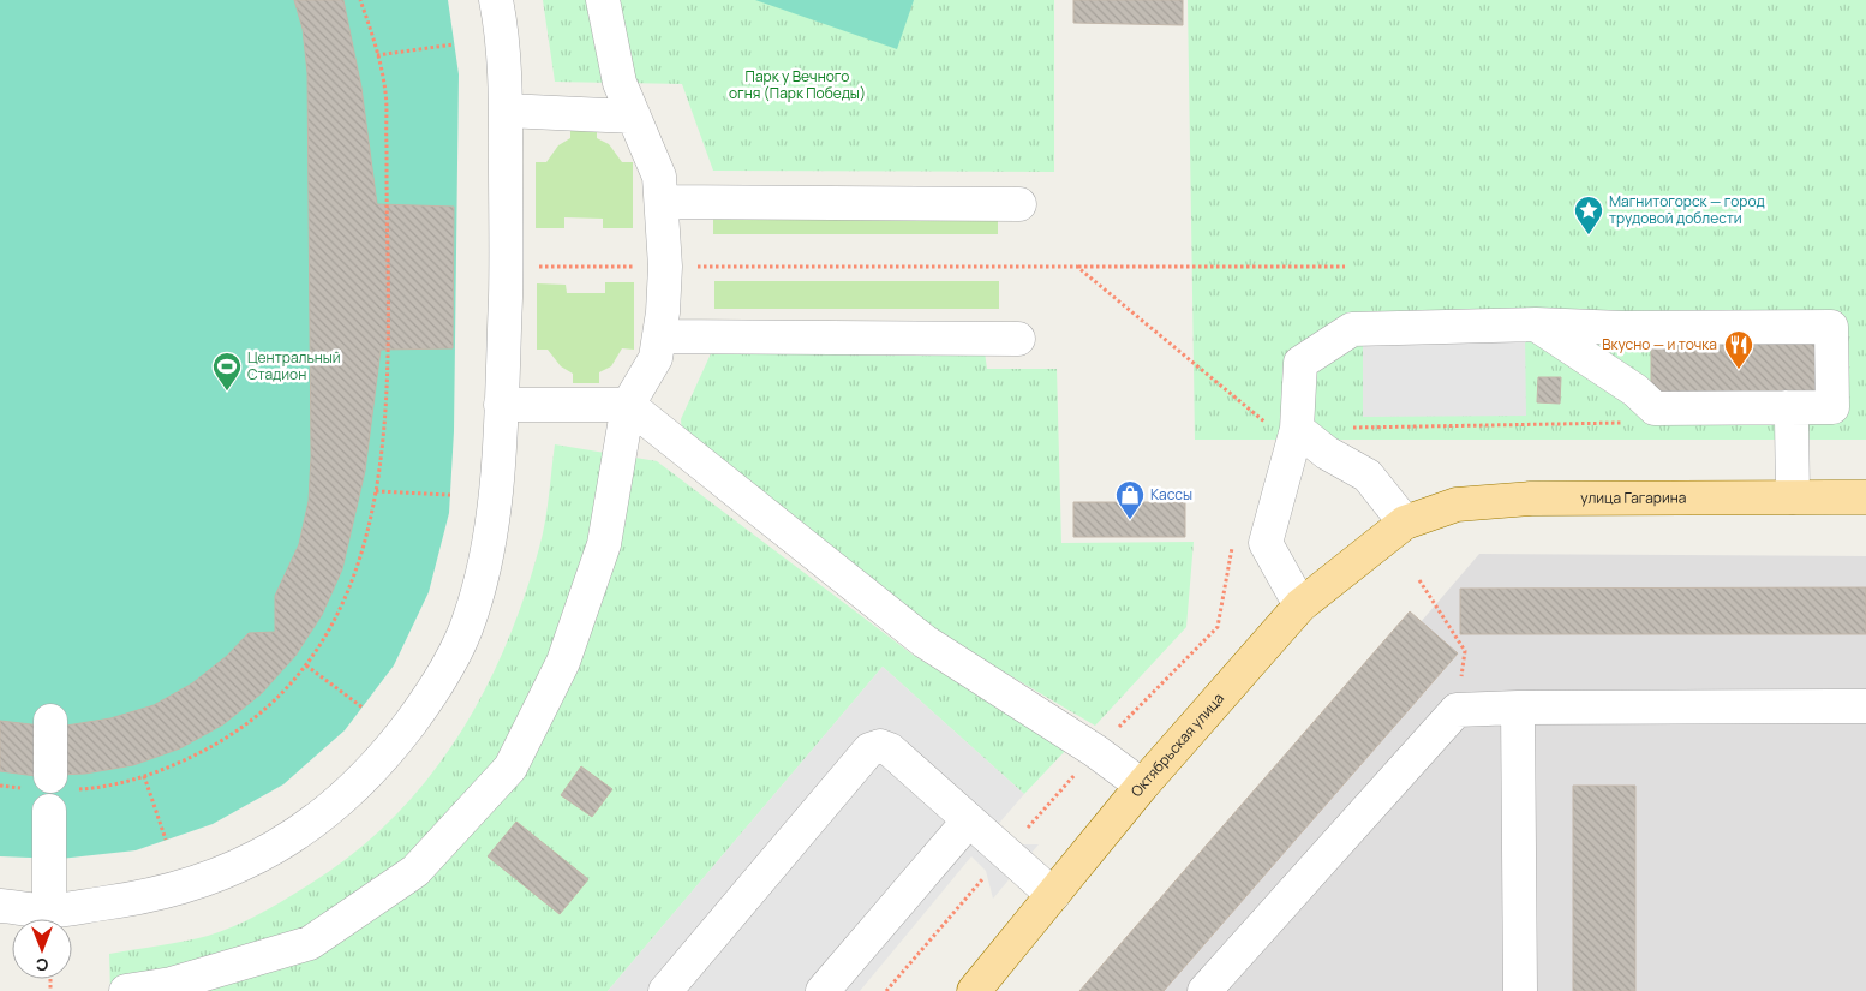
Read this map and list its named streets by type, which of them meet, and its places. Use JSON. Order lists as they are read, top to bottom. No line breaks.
{"streets":{"main road":["улица Гагарина","Октябрьская улица"]},"crossings":[["улица Гагарина","Октябрьская улица"]],"parks":["Парк у Вечного огня (Парк Победы)"],"places":{"place":["Магнитогорск — город трудовой доблести"],"restaurant":["Вкусно — и точка"],"sports":["Центральный Стадион"],"shop":["Кассы"]},"north":"bottom"}
